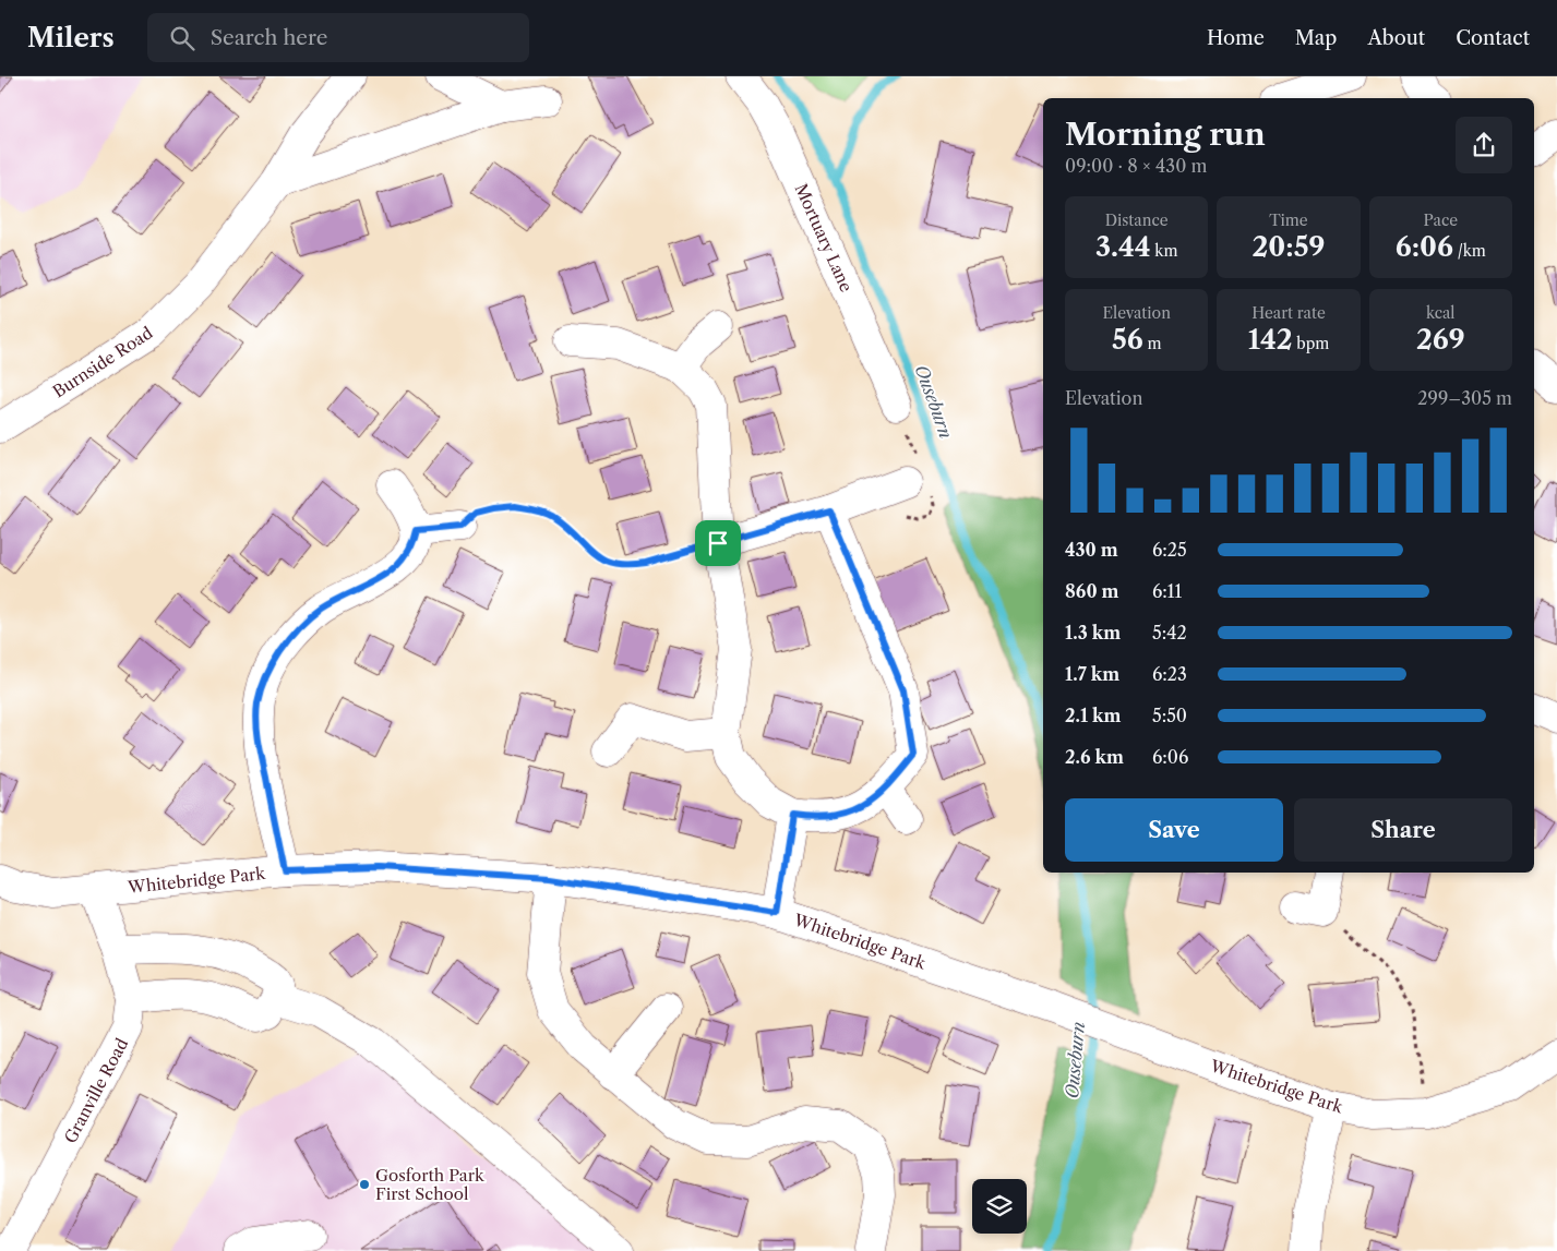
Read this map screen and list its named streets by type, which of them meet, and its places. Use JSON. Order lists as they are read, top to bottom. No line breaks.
{"streets":{"street":["Mortuary Lane","Burnside Road","Whitebridge Park","Granville Road"]},"crossings":[["Whitebridge Park","Granville Road"]],"water":["Ouseburn"],"places":["Gosforth Park First School"],"page":{"header":"Milers","search":"Search here","nav":["Home","Map","About","Contact"],"heading":["Morning run","09:00 · 8 × 430 m"],"stats":[["Distance","3.44 km"],["Time","20:59"],["Pace","6:06 /km"],["Elevation","56 m"],["Heart rate","142 bpm"],["kcal","269"]],"chart":["Elevation","299–305 m"],"list":[{"name":"430 m","note":"6:25"},{"name":"860 m","note":"6:11"},{"name":"1.3 km","note":"5:42"},{"name":"1.7 km","note":"6:23"},{"name":"2.1 km","note":"5:50"},{"name":"2.6 km","note":"6:06"}],"buttons":["Save","Share"]}}
